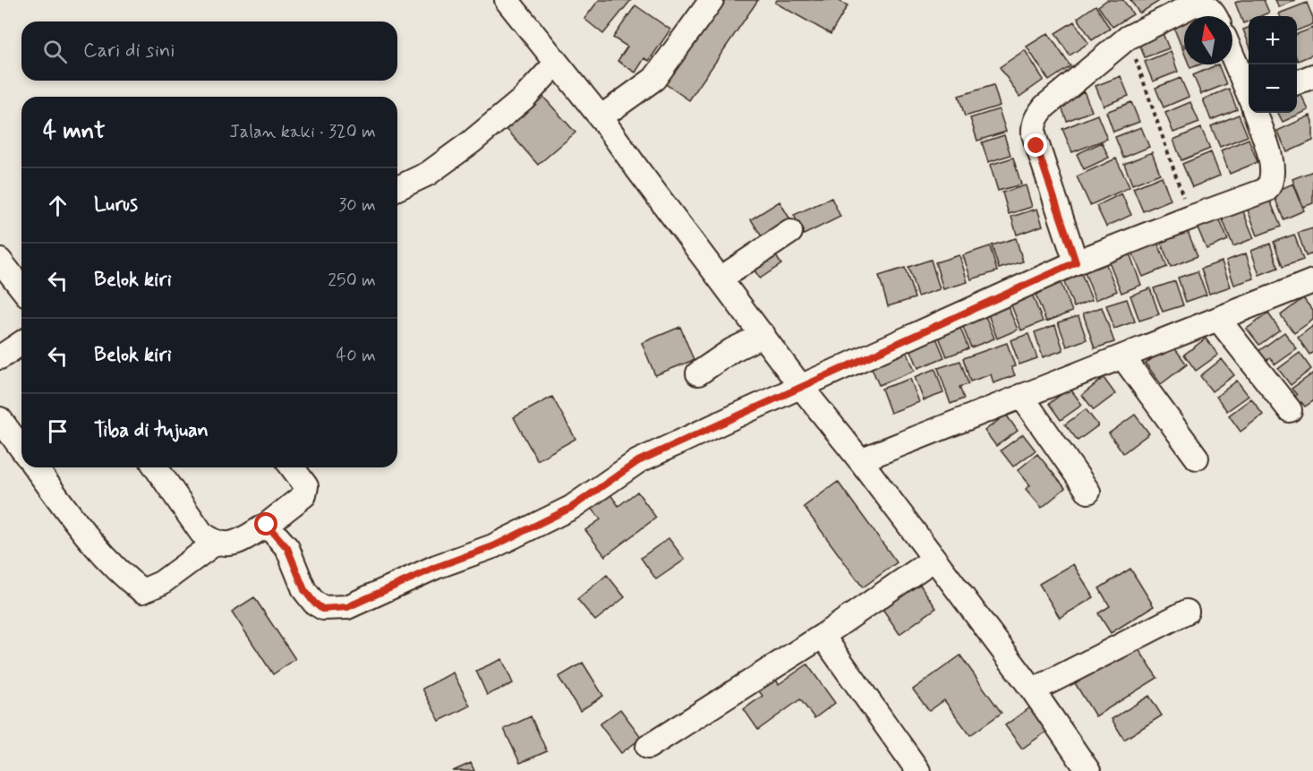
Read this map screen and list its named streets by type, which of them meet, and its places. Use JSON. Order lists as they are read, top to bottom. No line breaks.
{"north":"top","page":{"map_buttons":["+","−"],"search":"Cari di sini","heading":["4 mnt","Jalan kaki · 320 m"],"list":[["Lurus","30 m"],["Belok kiri","250 m"],["Belok kiri","40 m"],"Tiba di tujuan"]}}
